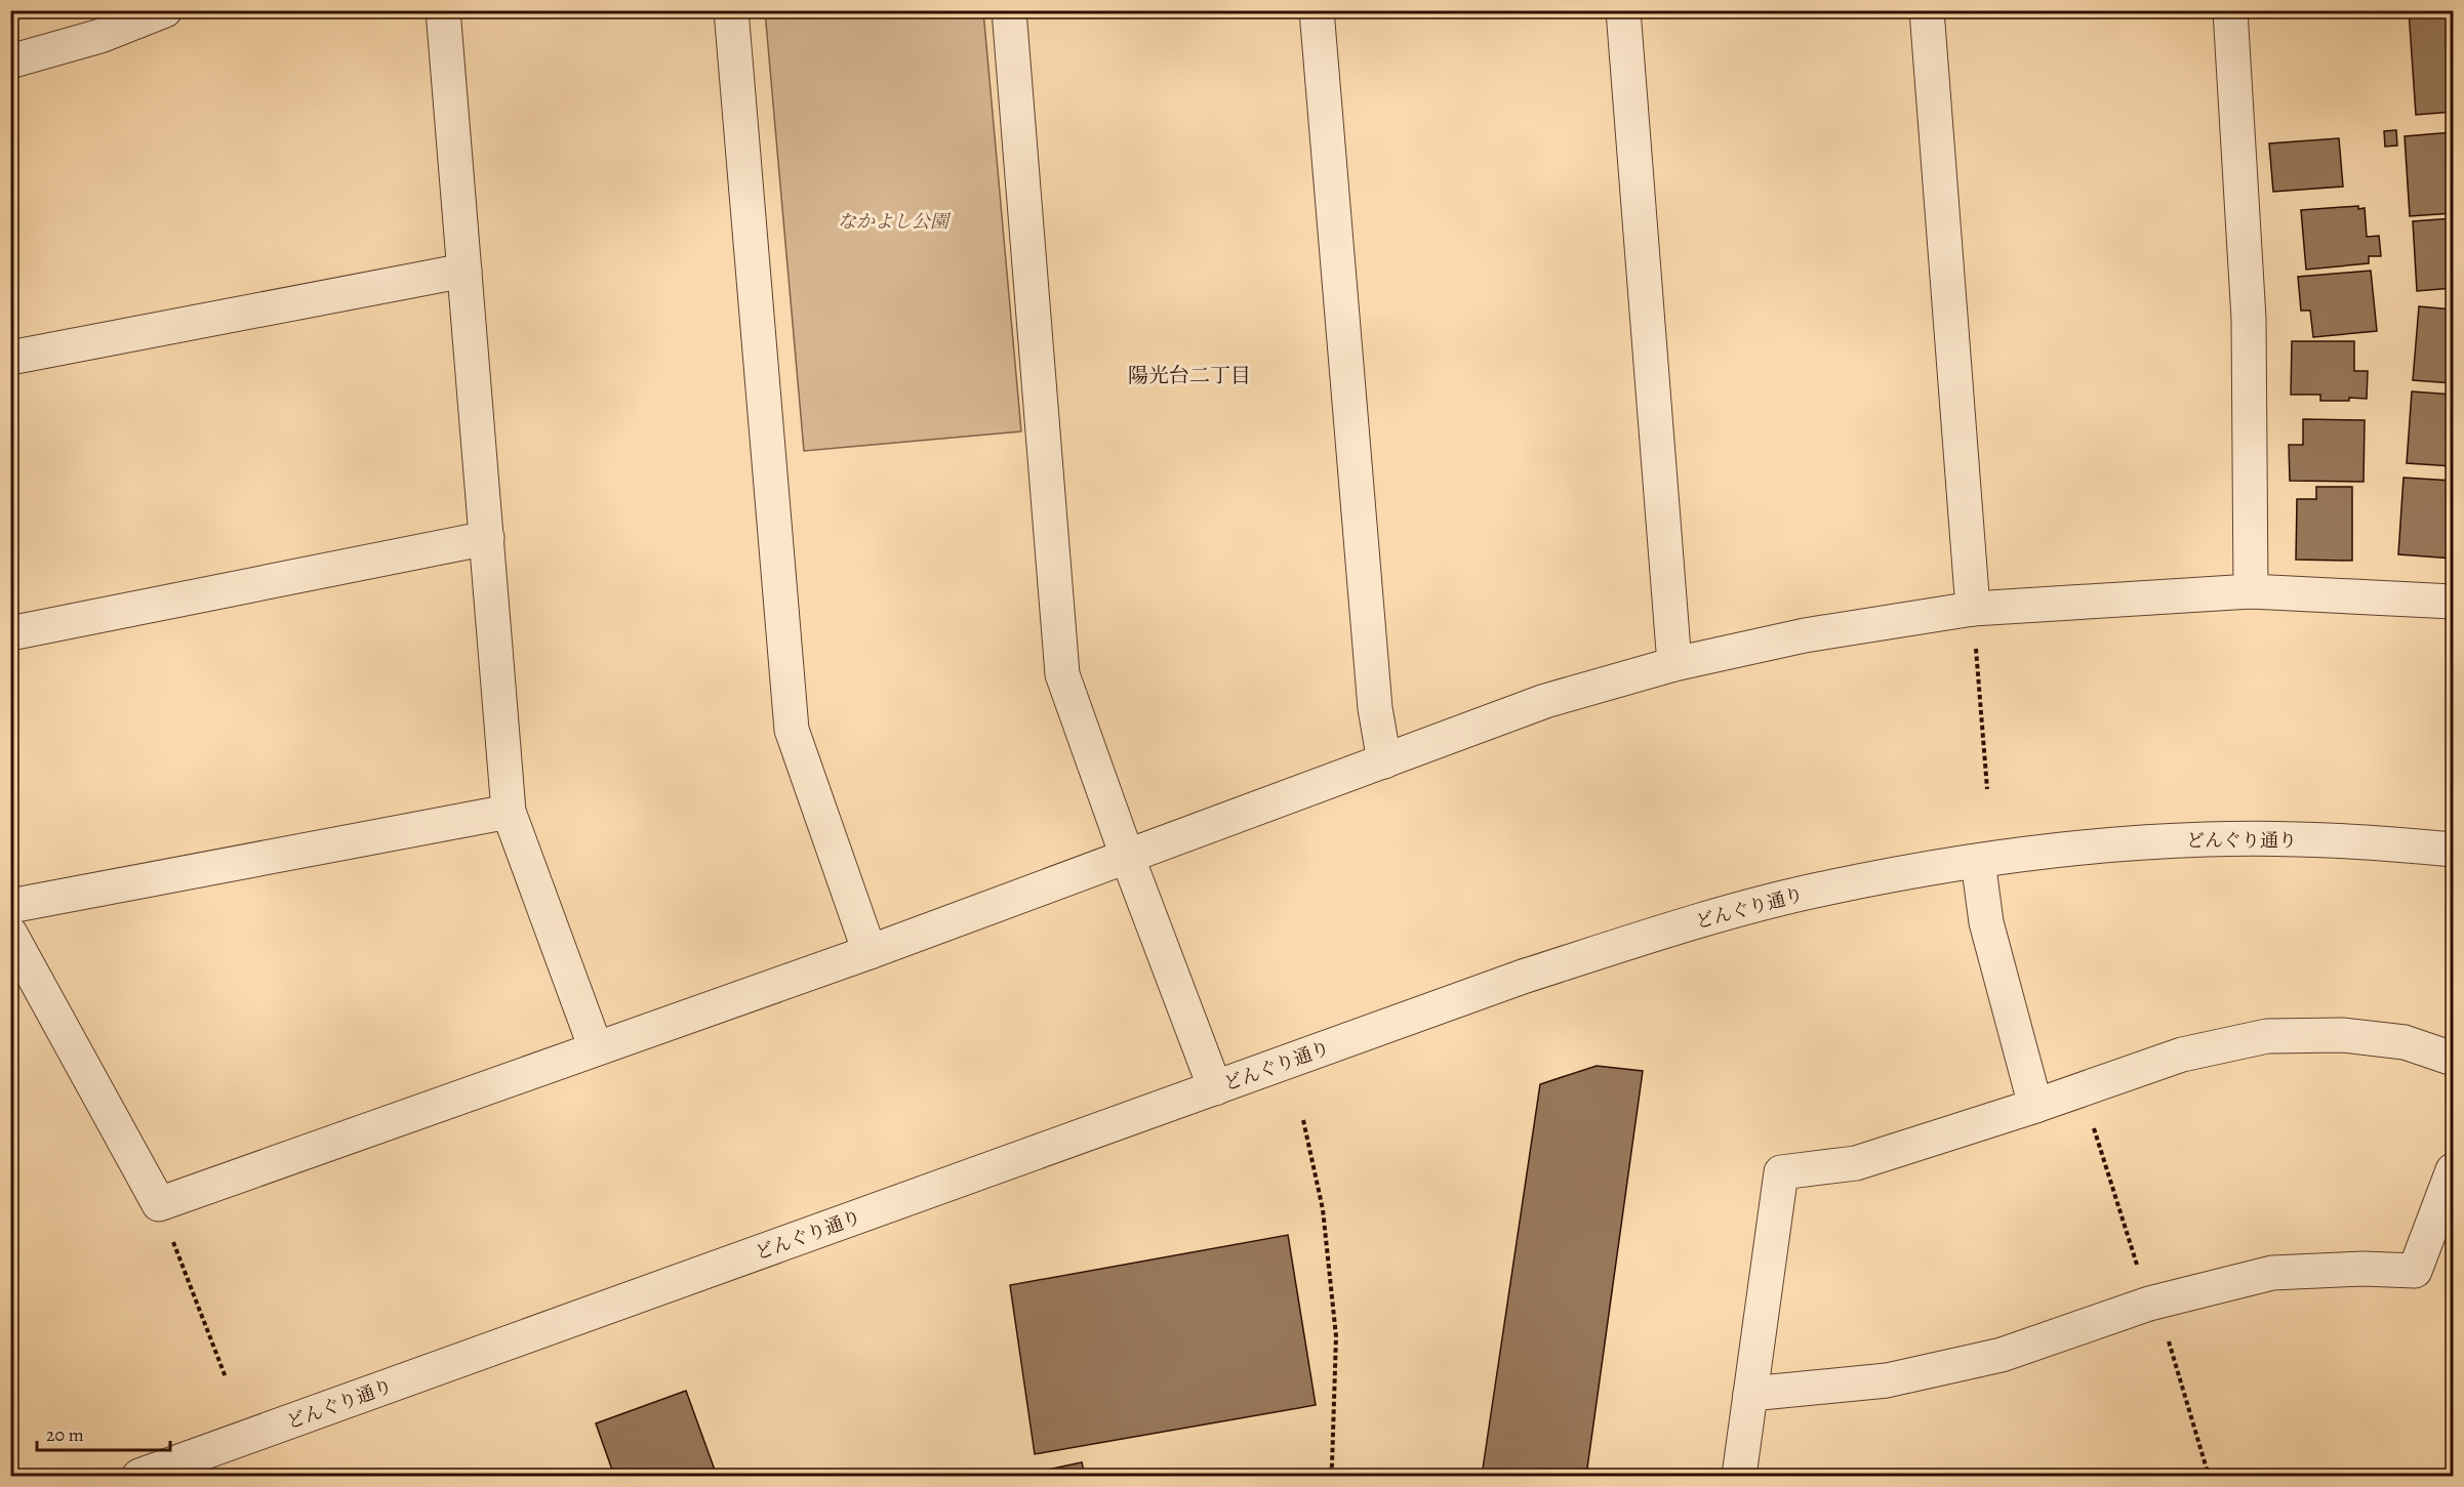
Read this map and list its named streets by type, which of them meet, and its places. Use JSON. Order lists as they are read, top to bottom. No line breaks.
{"streets":{"street":["どんぐり通り"]},"districts":["陽光台二丁目"],"parks":["なかよし公園"],"scale_bar":"20 m"}
